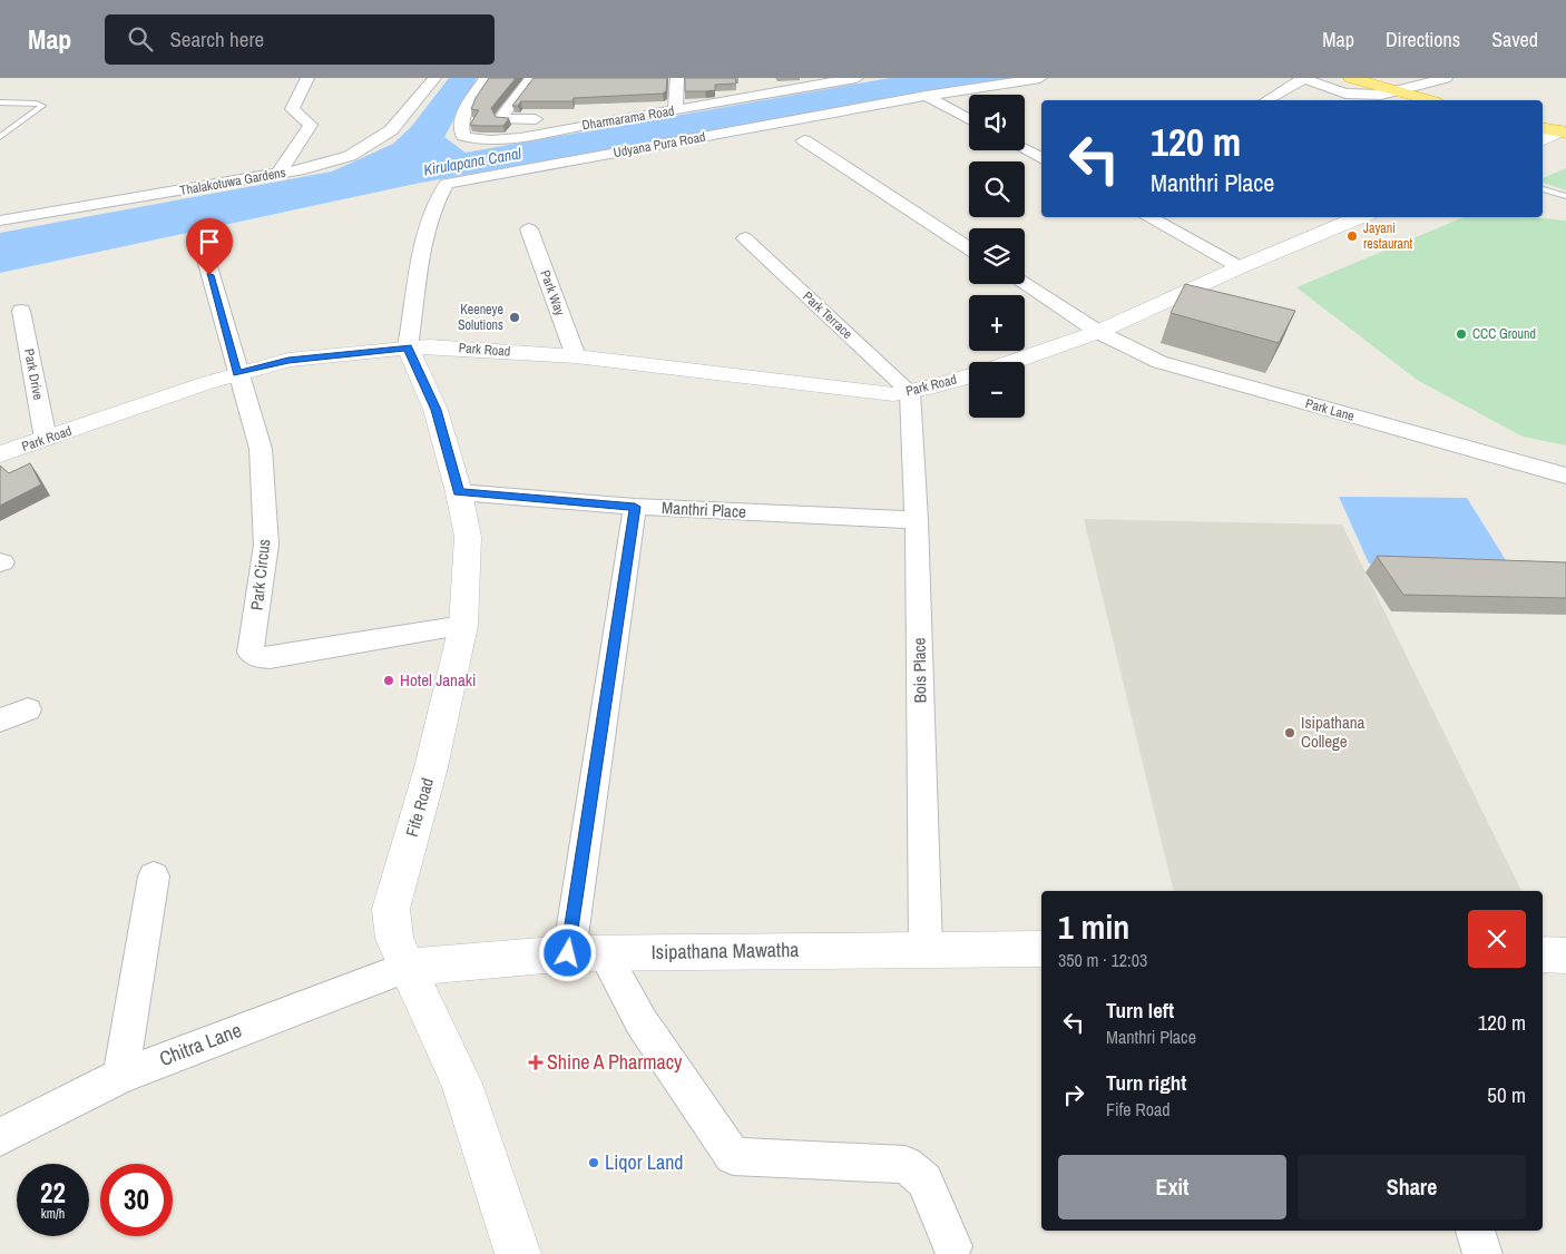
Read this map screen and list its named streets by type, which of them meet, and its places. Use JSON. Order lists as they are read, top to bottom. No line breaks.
{"streets":{"main road":["Park Road","Fife Road","Isipathana Mawatha"],"street":["Dharmarama Road","Udyana Pura Road","Thalakotuwa Gardens","Park Way","Park Terrace","Park Drive","Park Lane","Manthri Place","Park Circus","Bois Place","Chitra Lane"]},"crossings":[["Udyana Pura Road","Park Road"],["Udyana Pura Road","Fife Road"],["Park Way","Park Road"],["Park Terrace","Park Road"],["Park Terrace","Bois Place"],["Park Road","Park Drive"],["Park Road","Park Lane"],["Park Road","Park Circus"],["Park Road","Bois Place"],["Park Road","Fife Road"],["Manthri Place","Bois Place"],["Manthri Place","Fife Road"],["Park Circus","Fife Road"],["Bois Place","Isipathana Mawatha"],["Fife Road","Isipathana Mawatha"],["Fife Road","Chitra Lane"],["Isipathana Mawatha","Chitra Lane"]],"water":["Kirulapana Canal"],"places":{"other":["Jayani restaurant","Keeneye Solutions","CCC Ground","Hotel Janaki","Isipathana College","Liqor Land"],"health":["Shine A Pharmacy"]},"page":{"header":"Map","search":"Search here","nav":["Map","Directions","Saved"],"map_buttons":["+","−"],"turn":["120 m","Manthri Place"],"heading":["1 min","350 m · 12:03"],"list":[{"name":"Turn left","note":"Manthri Place","value":"120 m"},{"name":"Turn right","note":"Fife Road","value":"50 m"}],"buttons":["Exit","Share"],"speed":"22 km/h","limit":"30"}}
